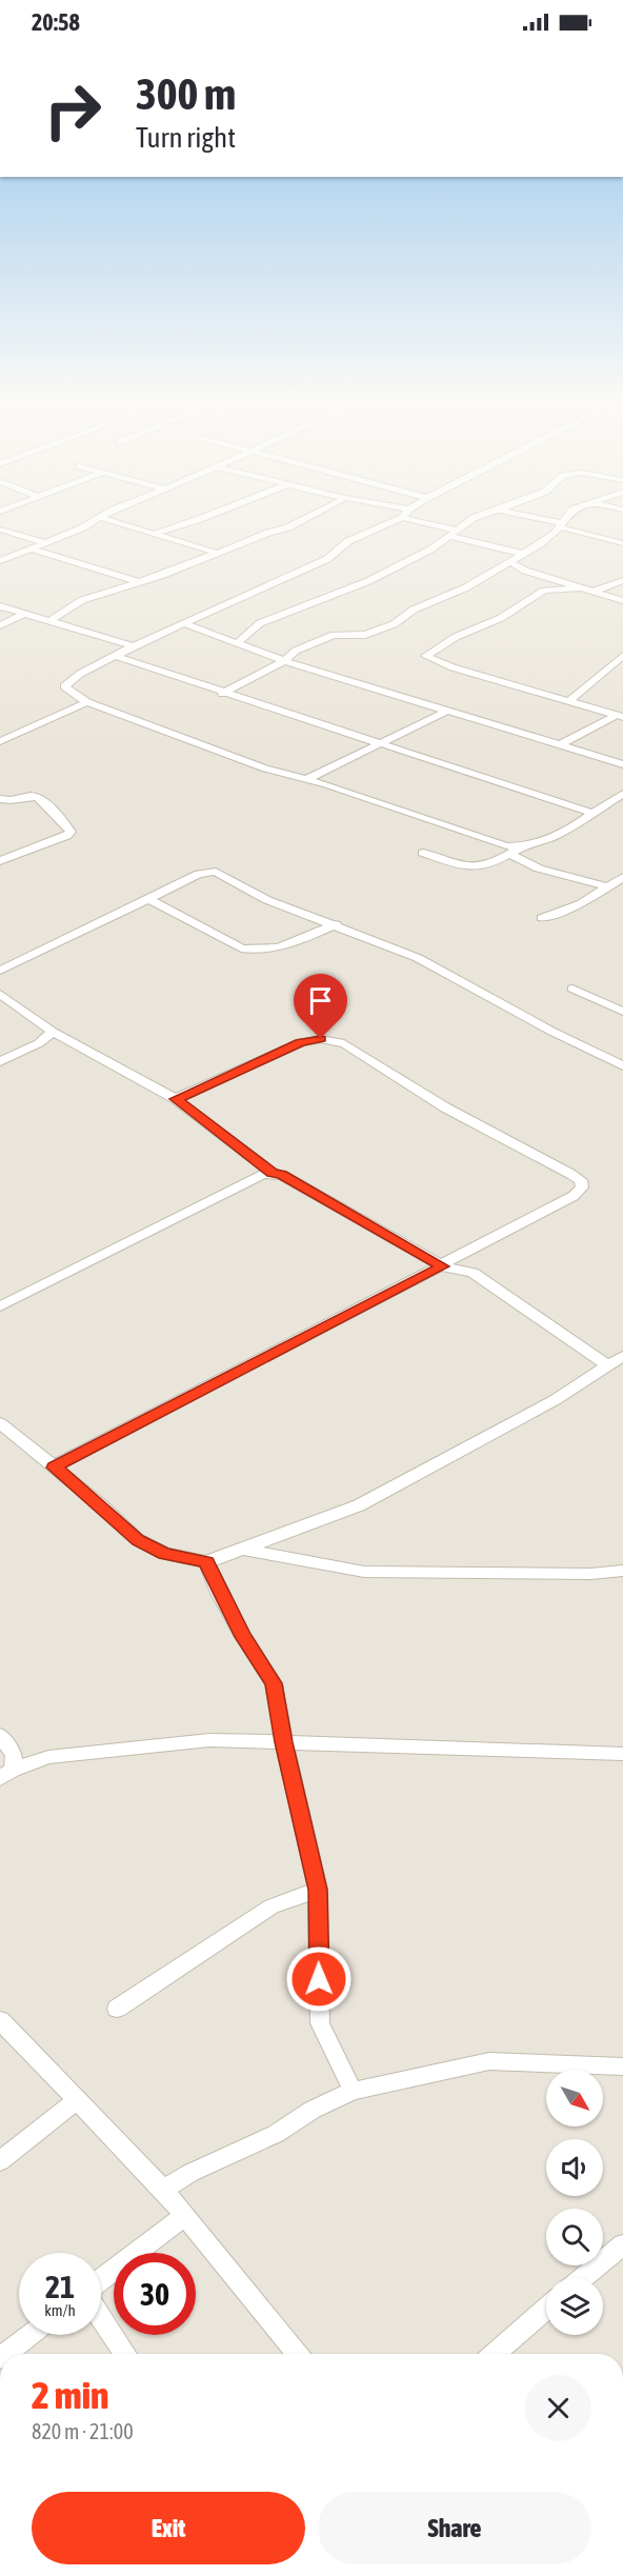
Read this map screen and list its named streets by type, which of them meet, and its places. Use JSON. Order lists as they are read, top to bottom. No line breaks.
{"north":"bottom right","page":{"status":"20:58","turn":["300 m","Turn right"],"speed":"21 km/h","limit":"30","heading":["2 min","820 m · 21:00"],"buttons":["Exit","Share"]}}
